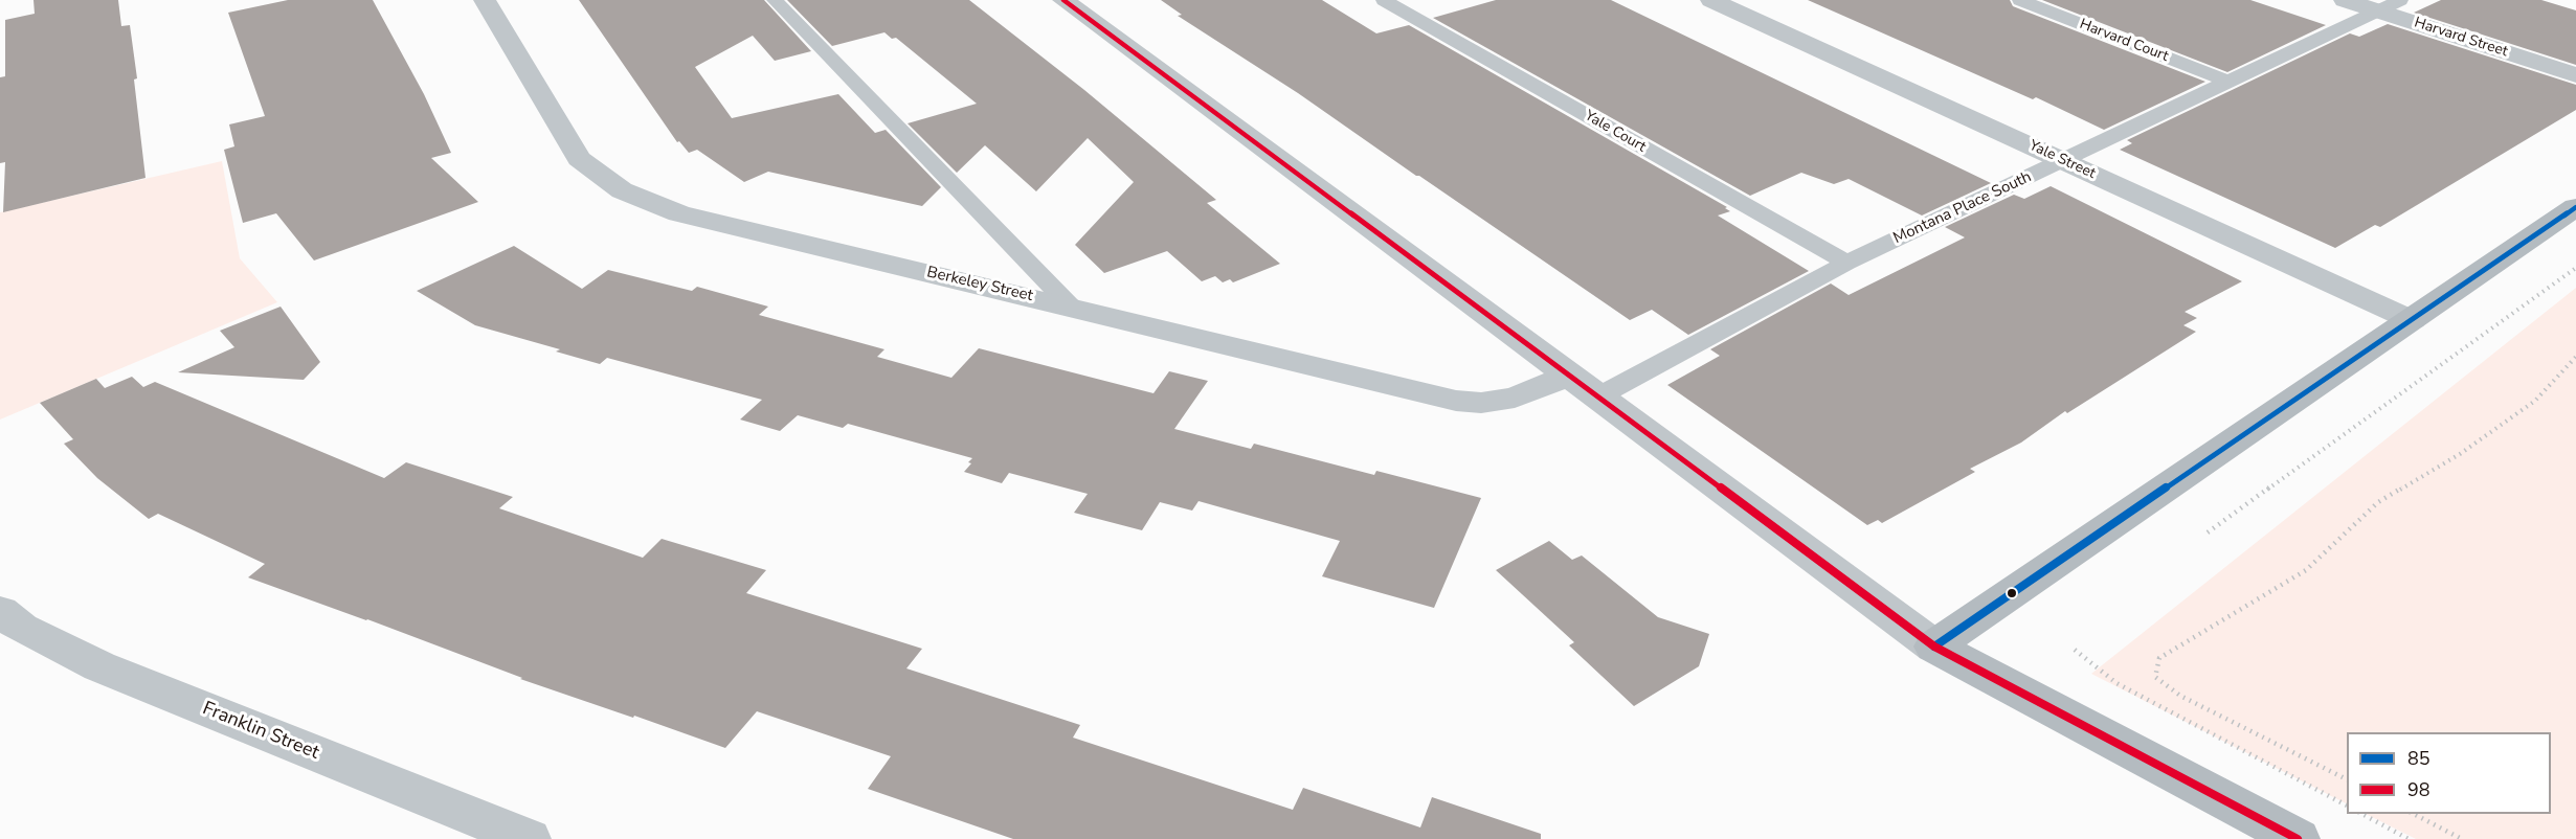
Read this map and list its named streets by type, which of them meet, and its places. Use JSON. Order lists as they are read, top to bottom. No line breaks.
{"streets":{"street":["Harvard Street","Yale Street","Berkeley Street","Franklin Street"],"lane":["Harvard Court","Yale Court","Montana Place South"]},"crossings":[["Harvard Street","Montana Place South"],["Harvard Court","Montana Place South"],["Yale Court","Montana Place South"],["Yale Street","Montana Place South"]],"lines":["transit line 98","transit line 85"],"legend":["85","98"]}
